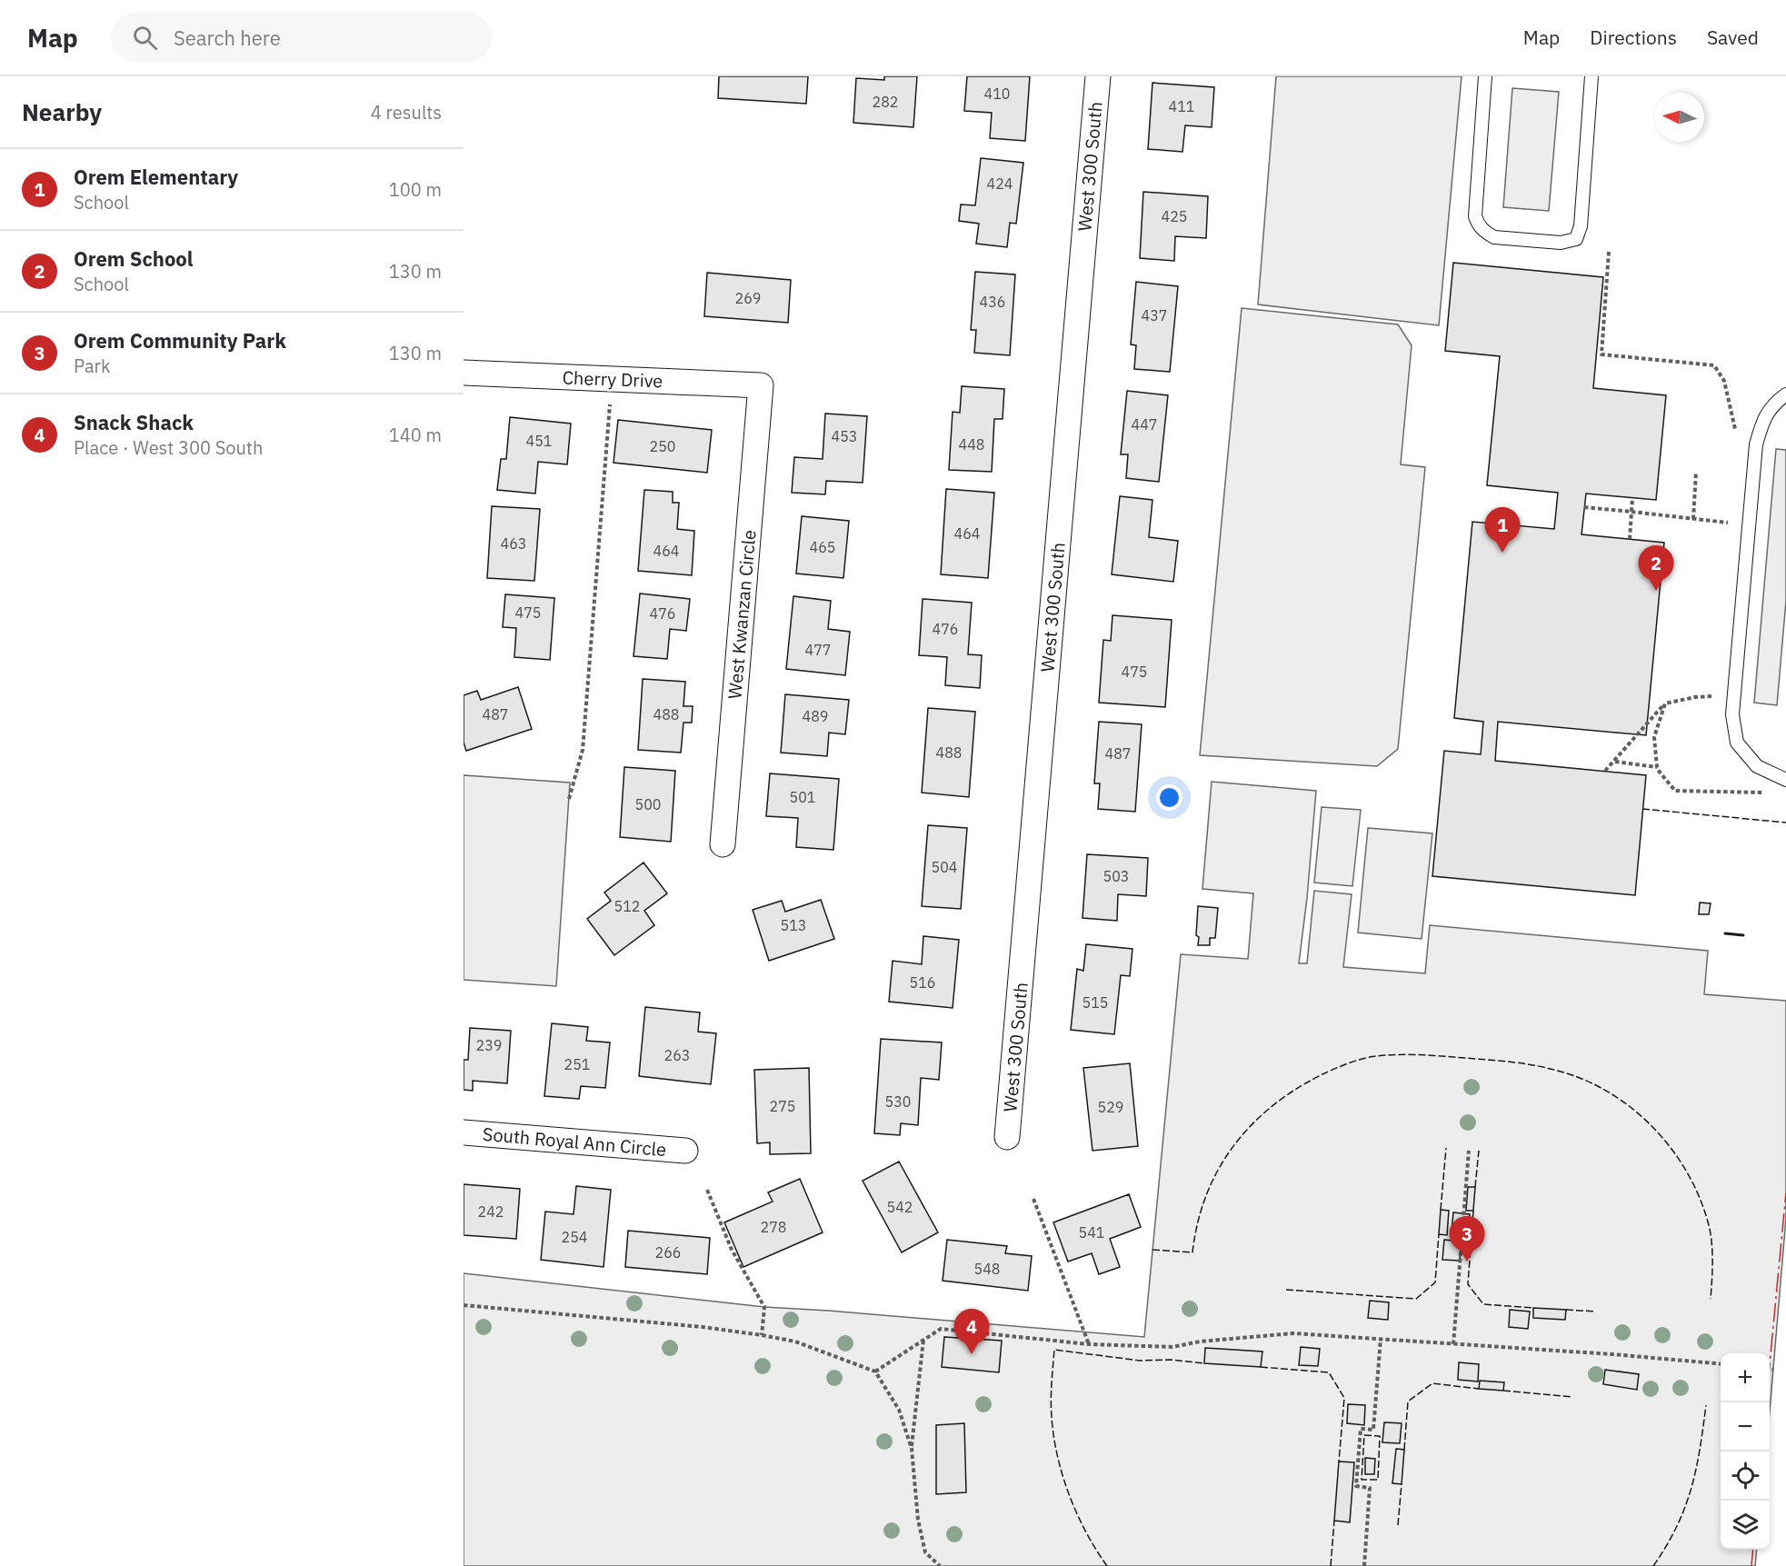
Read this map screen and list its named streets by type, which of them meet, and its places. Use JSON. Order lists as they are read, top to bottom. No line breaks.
{"streets":{"street":["West 300 South","Cherry Drive","West Kwanzan Circle","South Royal Ann Circle"]},"crossings":[["Cherry Drive","West Kwanzan Circle"]],"house_numbers":["410","282","411","424","425","269","436","437","447","453","451","448","250","464","463","465","464","475","476","476","477","475","487","488","489","488","487","501","500","504","503","512","513","516","515","239","263","251","530","275","529","542","242","278","541","254","266","548"],"north":"left","page":{"header":"Map","search":"Search here","nav":["Map","Directions","Saved"],"heading":["Nearby","4 results"],"list":[{"mark":"1","name":"Orem Elementary","note":"School","value":"100 m"},{"mark":"2","name":"Orem School","note":"School","value":"130 m"},{"mark":"3","name":"Orem Community Park","note":"Park","value":"130 m"},{"mark":"4","name":"Snack Shack","note":"Place · West 300 South","value":"140 m"}],"pins":["1","2","3","4"],"map_buttons":["+","−"]}}
